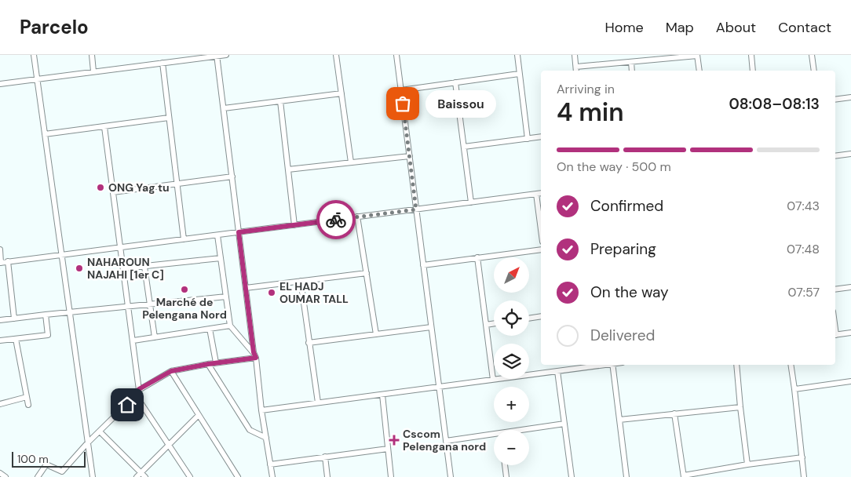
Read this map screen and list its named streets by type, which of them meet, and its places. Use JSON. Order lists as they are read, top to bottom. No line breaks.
{"places":{"other":["Baissou","ONG Yag tu","NAHAROUN NAJAHI [1er C]","Marché de Pelengana Nord","EL HADJ OUMAR TALL"],"health":["Cscom Pelengana nord"]},"scale_bar":"100 m","north":"top right","page":{"header":"Parcelo","nav":["Home","Map","About","Contact"],"heading":["4 min","Arriving in","08:08–08:13"],"bubble":"Baissou","bar":"On the way · 500 m","list":[["Confirmed","07:43"],["Preparing","07:48"],["On the way","07:57"],"Delivered"],"map_buttons":["+","−"],"scale":"100 m"}}
